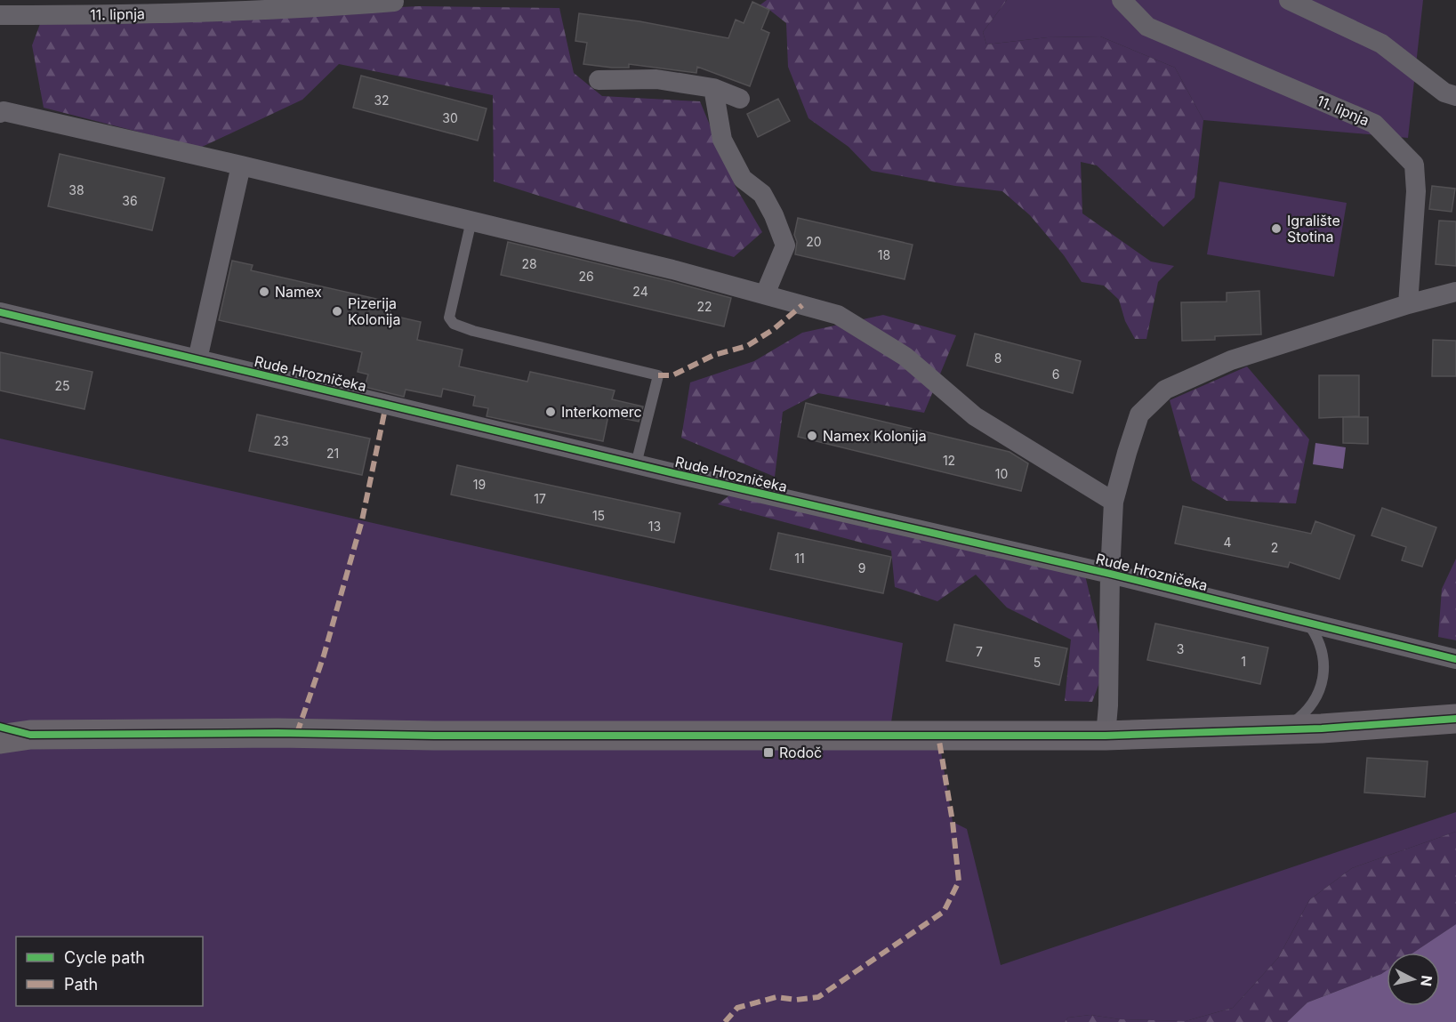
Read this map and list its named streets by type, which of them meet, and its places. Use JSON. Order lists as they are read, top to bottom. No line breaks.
{"streets":{"street":["11. lipnja","Rude Hrozničeka"]},"crossings":[["11. lipnja","Rude Hrozničeka"]],"places":{"other":["Igralište Stotina","Namex","Pizerija Kolonija","Interkomerc","Namex Kolonija"],"transit":["Rodoč"]},"house_numbers":["32","30","38","36","20","18","28","26","24","22","8","6","25","23","21","12","10","19","17","15","13","4","2","11","9","3","7","1","5"],"legend":["Cycle path","Path"],"north":"right"}
